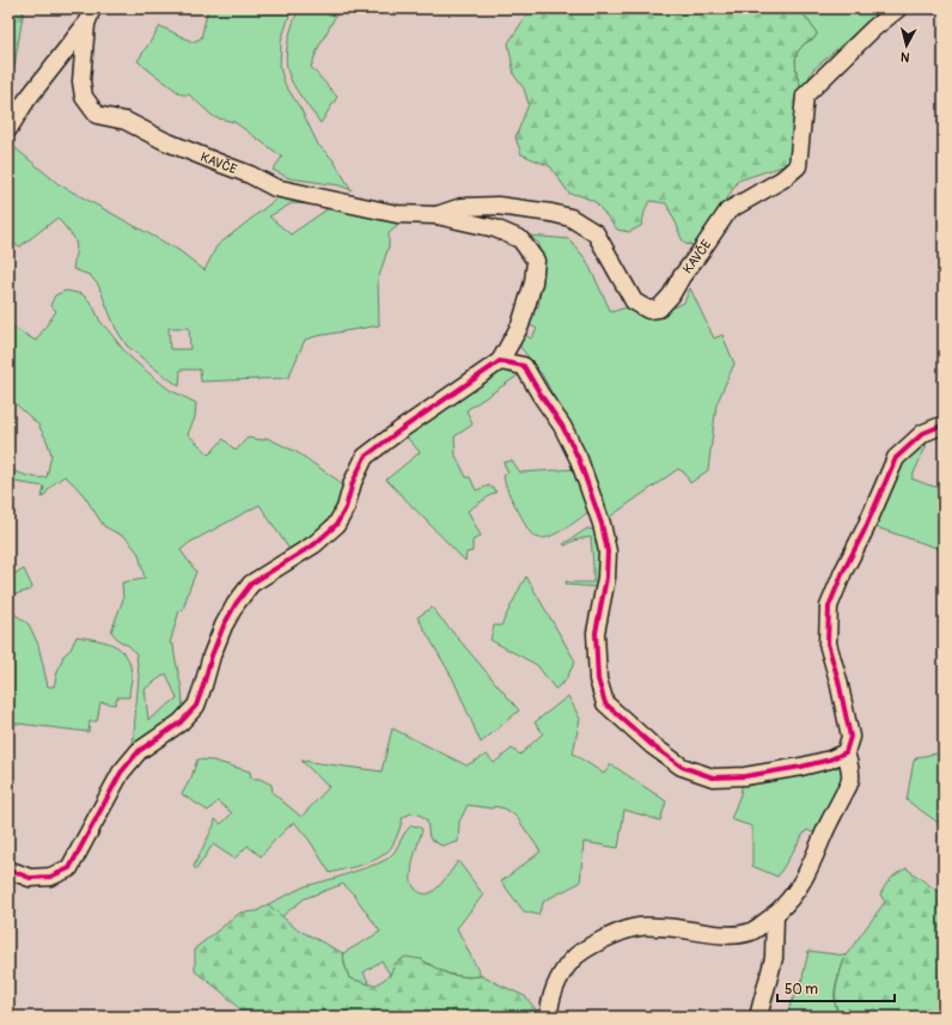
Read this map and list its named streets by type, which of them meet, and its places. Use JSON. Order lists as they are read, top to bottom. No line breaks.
{"streets":{"street":["KAVČE"]},"scale_bar":"50 m","north":"bottom"}
